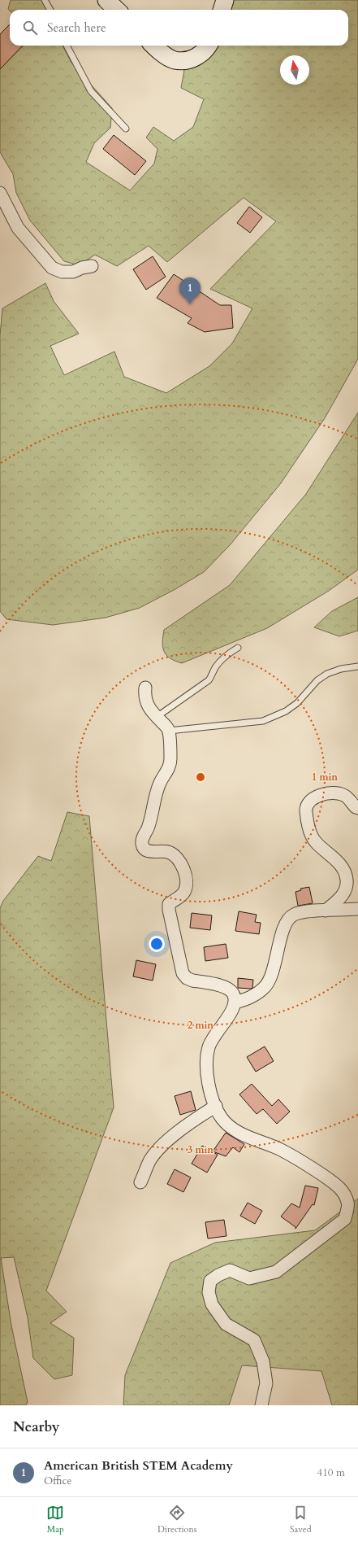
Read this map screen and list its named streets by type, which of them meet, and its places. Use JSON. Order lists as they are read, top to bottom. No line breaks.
{"north":"top","page":{"search":"Search here","pins":"1","heading":"Nearby","list":[{"mark":"1","name":"American British STEM Academy","note":"Office","value":"410 m"}],"nav":["Map","Directions","Saved"]},"rings":["1 min","2 min","3 min"]}
